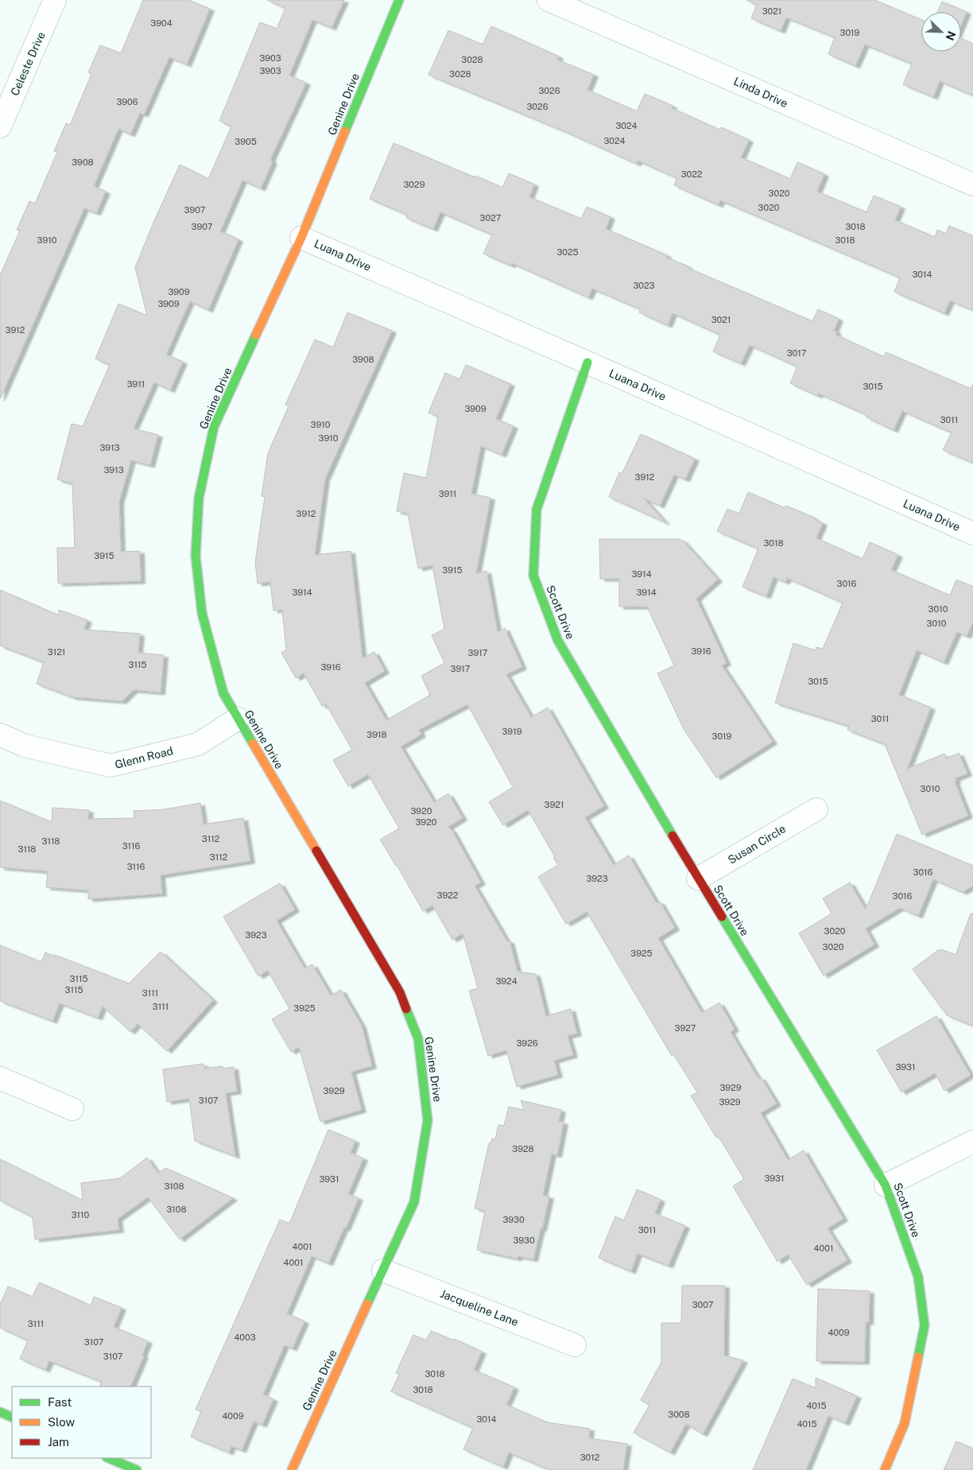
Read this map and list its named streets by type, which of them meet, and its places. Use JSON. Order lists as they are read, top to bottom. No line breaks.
{"streets":{"street":["Celeste Drive","Linda Drive","Genine Drive","Luana Drive","Scott Drive","Glenn Road","Susan Circle","Jacqueline Lane"]},"crossings":[["Genine Drive","Luana Drive"],["Genine Drive","Glenn Road"],["Genine Drive","Jacqueline Lane"],["Luana Drive","Scott Drive"],["Scott Drive","Susan Circle"]],"house_numbers":["3021","3904","3019","3903","3028","3903","3028","3026","3906","3026","3024","3024","3905","3908","3022","3029","3020","3020","3907","3027","3907","3018","3910","3018","3025","3014","3023","3909","3909","3021","3912","3017","3908","3911","3015","3909","3011","3910","3910","3913","3913","3912","3911","3912","3018","3915","3915","3914","3016","3914","3914","3010","3010","3916","3121","3917","3115","3916","3917","3015","3011","3919","3918","3019","3010","3921","3920","3920","3112","3118","3116","3118","3112","3116","3016","3923","3922","3016","3020","3923","3020","3925","3115","3924","3115","3111","3111","3925","3927","3926","3931","3929","3929","3107","3929","3928","3931","3931","3108","3108","3110","3930","3011","3930","4001","4001","4001","3007","3111","4009","4003","3107","3107","3018","3018","4015","3008","4009","3014","4015","3012"],"legend":["Fast","Slow","Jam"],"north":"bottom right"}
